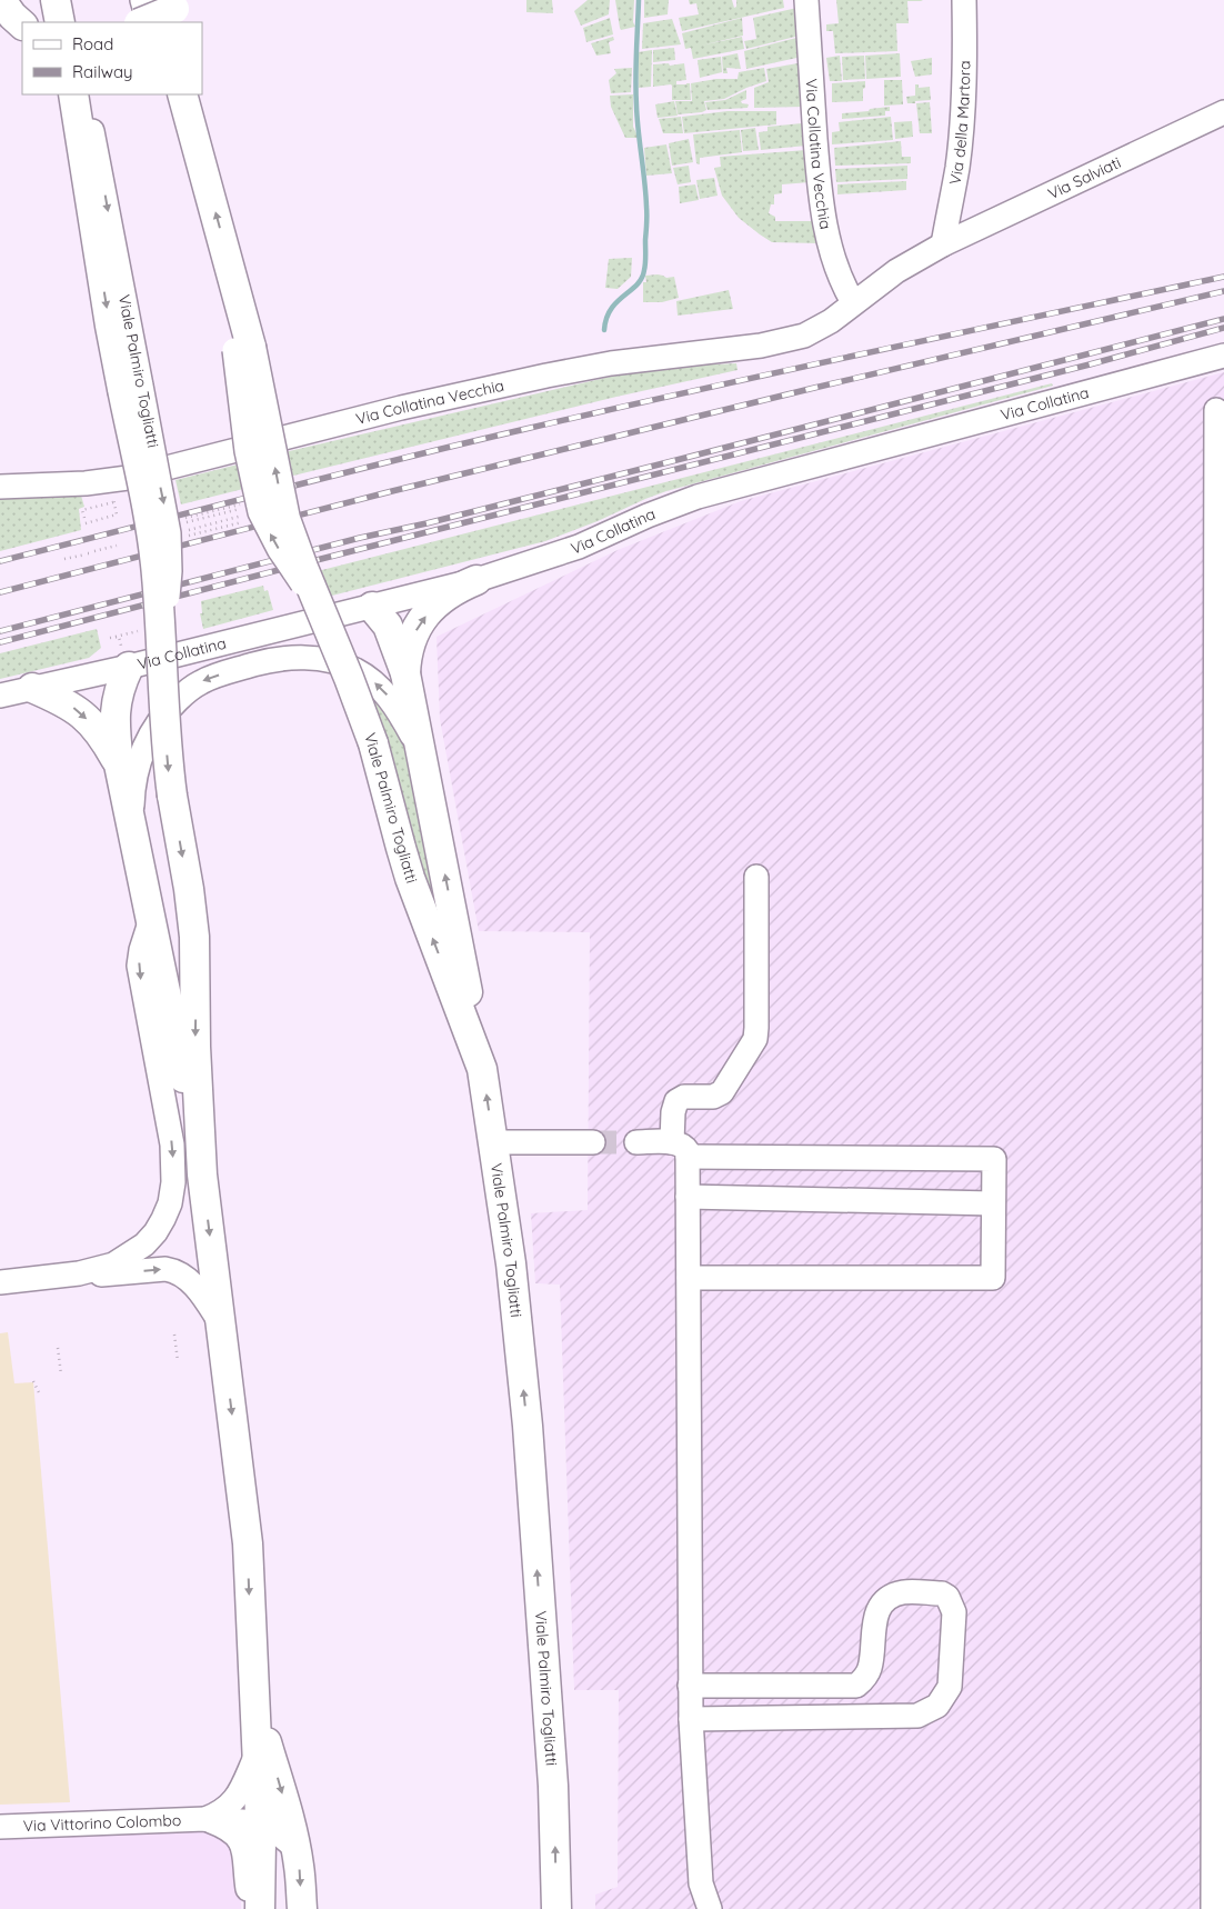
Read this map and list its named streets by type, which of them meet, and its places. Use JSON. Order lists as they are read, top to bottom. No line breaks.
{"streets":{"main road":["Viale Palmiro Togliatti"],"street":["Via della Martora","Via Collatina Vecchia","Via Salviati","Via Collatina","Via Vittorino Colombo"]},"crossings":[["Via della Martora","Via Collatina Vecchia"],["Via della Martora","Via Salviati"],["Via Collatina Vecchia","Via Salviati"],["Viale Palmiro Togliatti","Via Vittorino Colombo"]],"legend":["Road","Railway"]}
